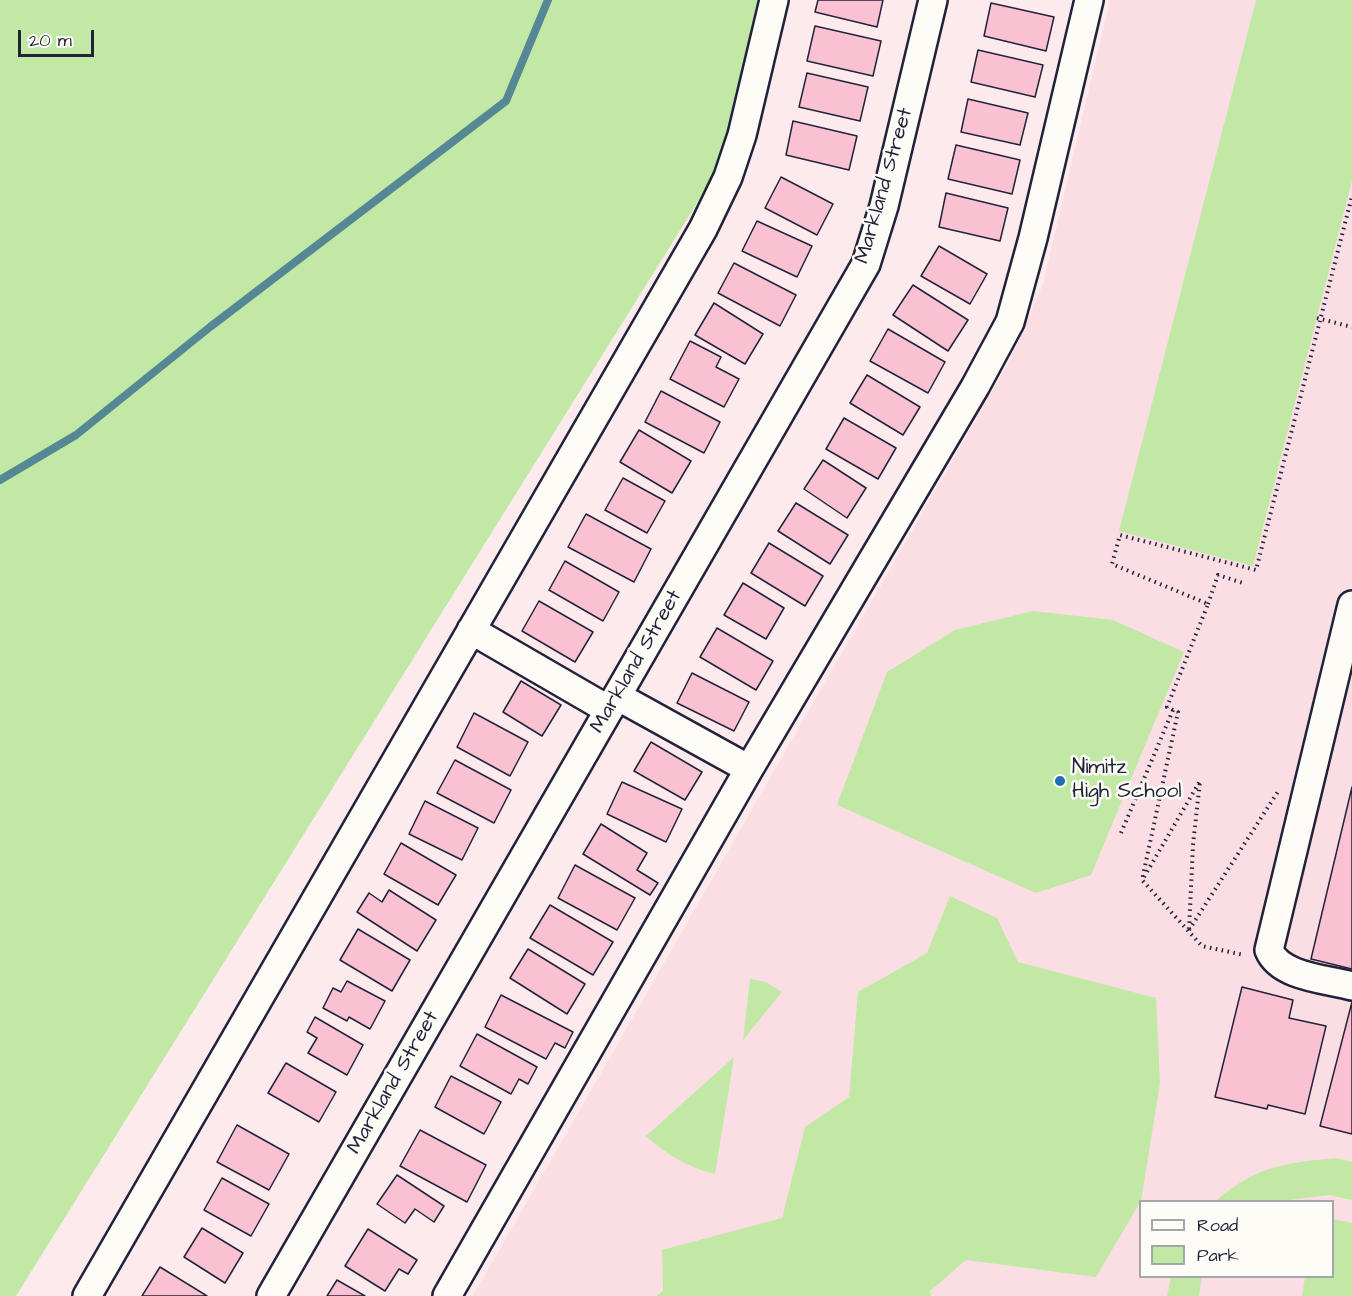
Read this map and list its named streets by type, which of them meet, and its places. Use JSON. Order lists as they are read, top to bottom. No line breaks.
{"streets":{"street":["Markland Street"]},"places":["Nimitz High School"],"legend":["Road","Park"],"scale_bar":"20 m"}
